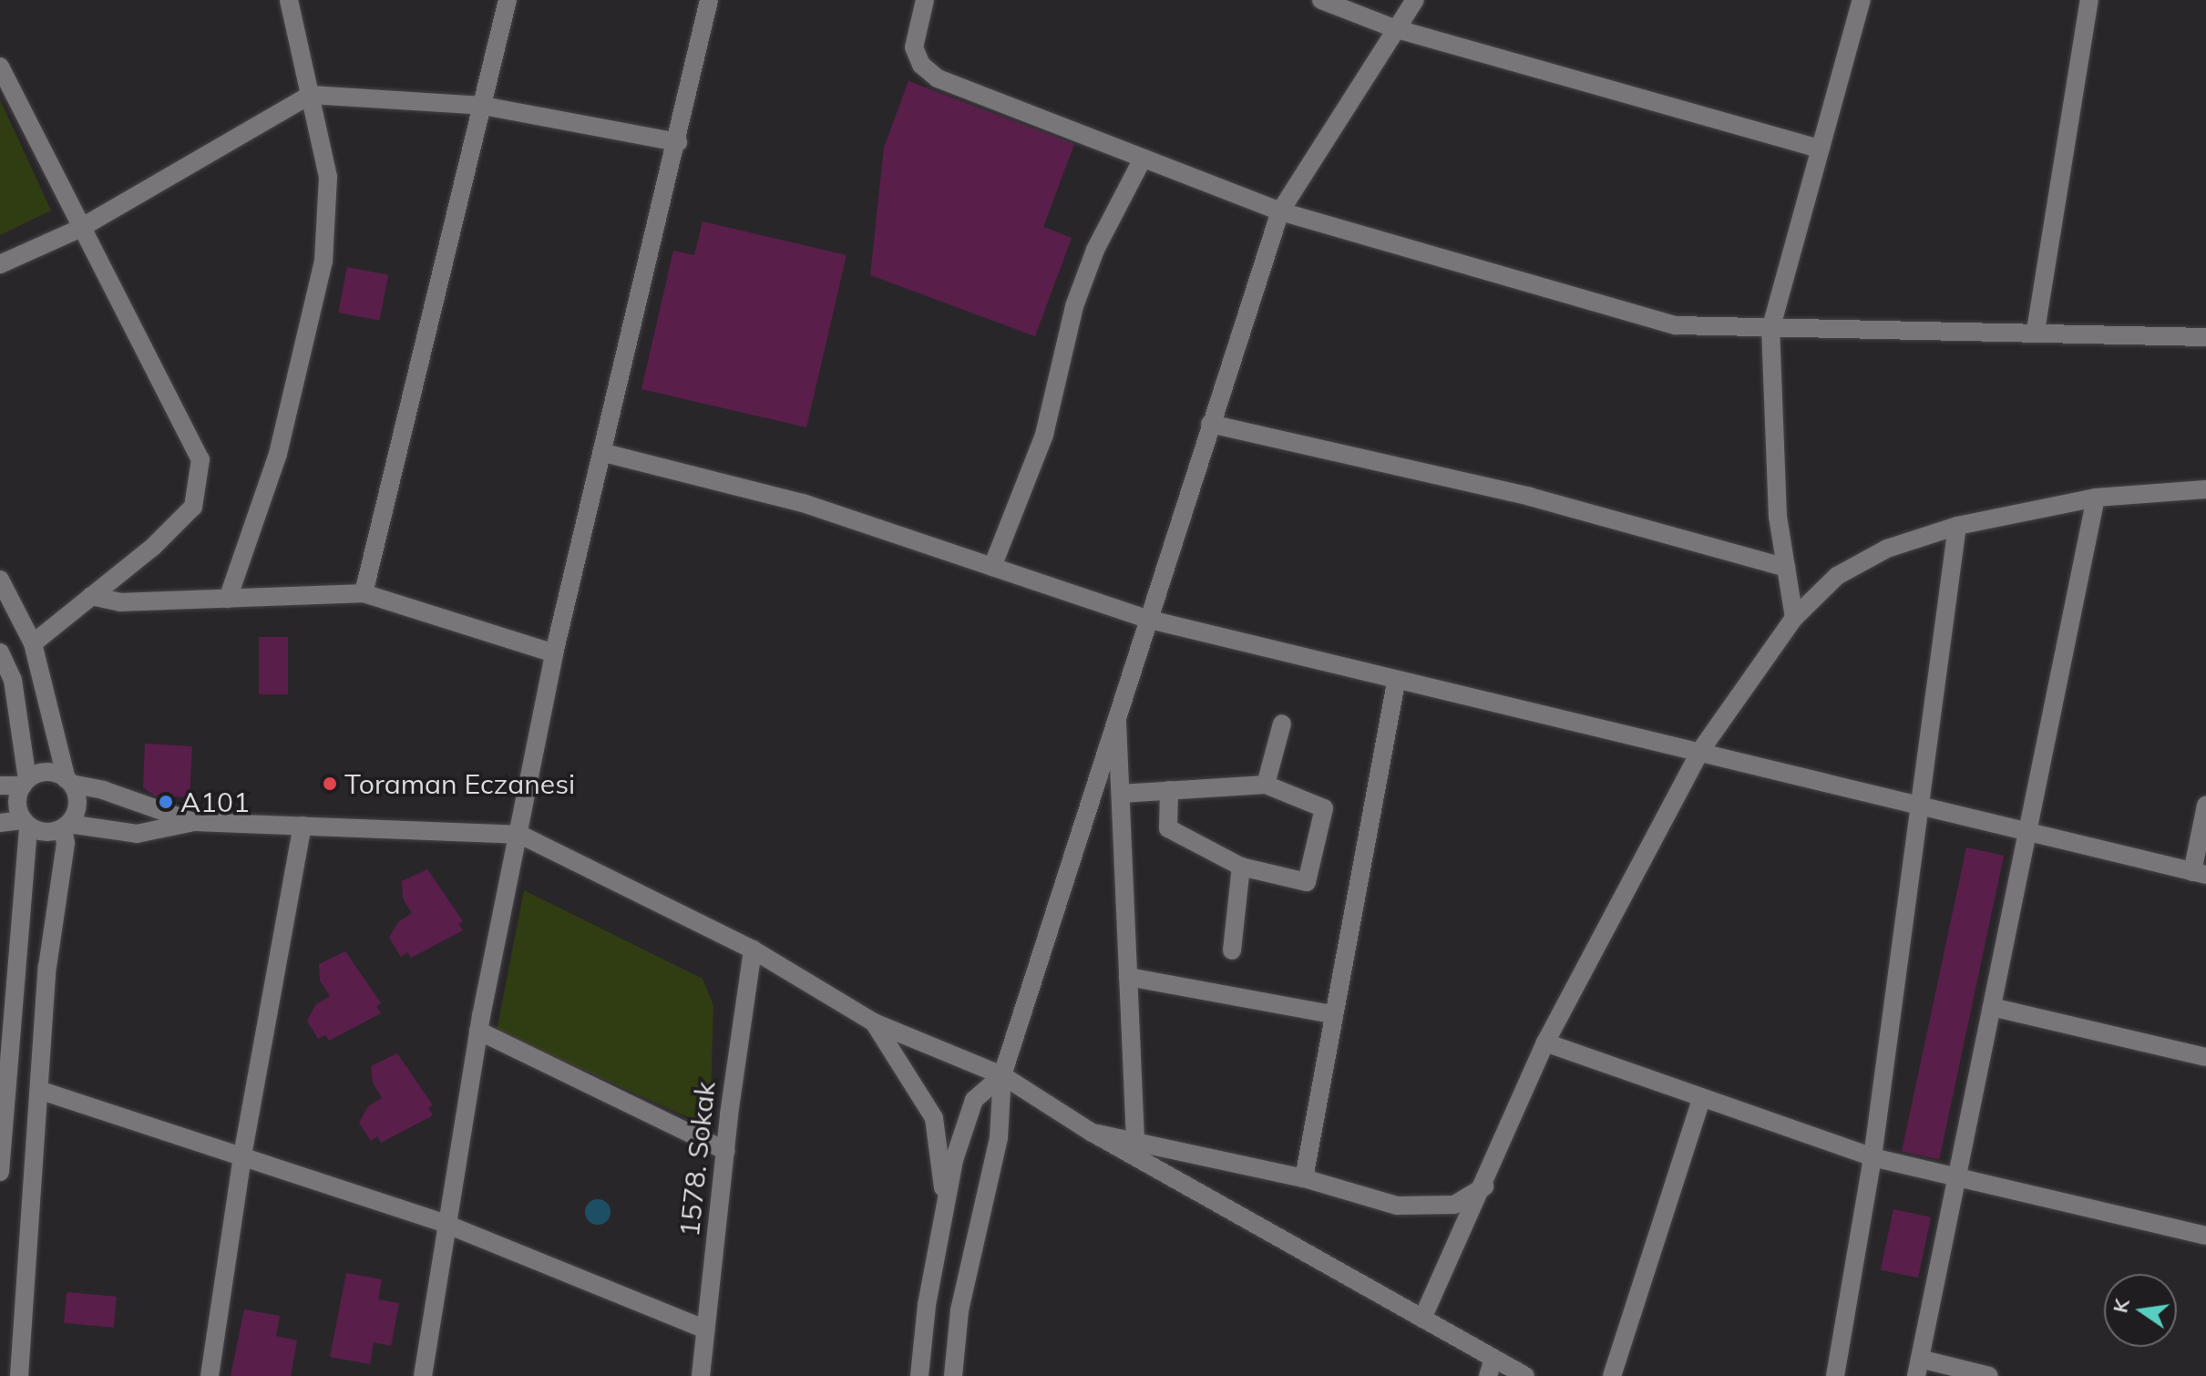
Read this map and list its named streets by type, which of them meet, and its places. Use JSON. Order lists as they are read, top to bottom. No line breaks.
{"streets":{"street":["1578. Sokak"]},"places":["Toraman Eczanesi","A101"],"north":"left"}
